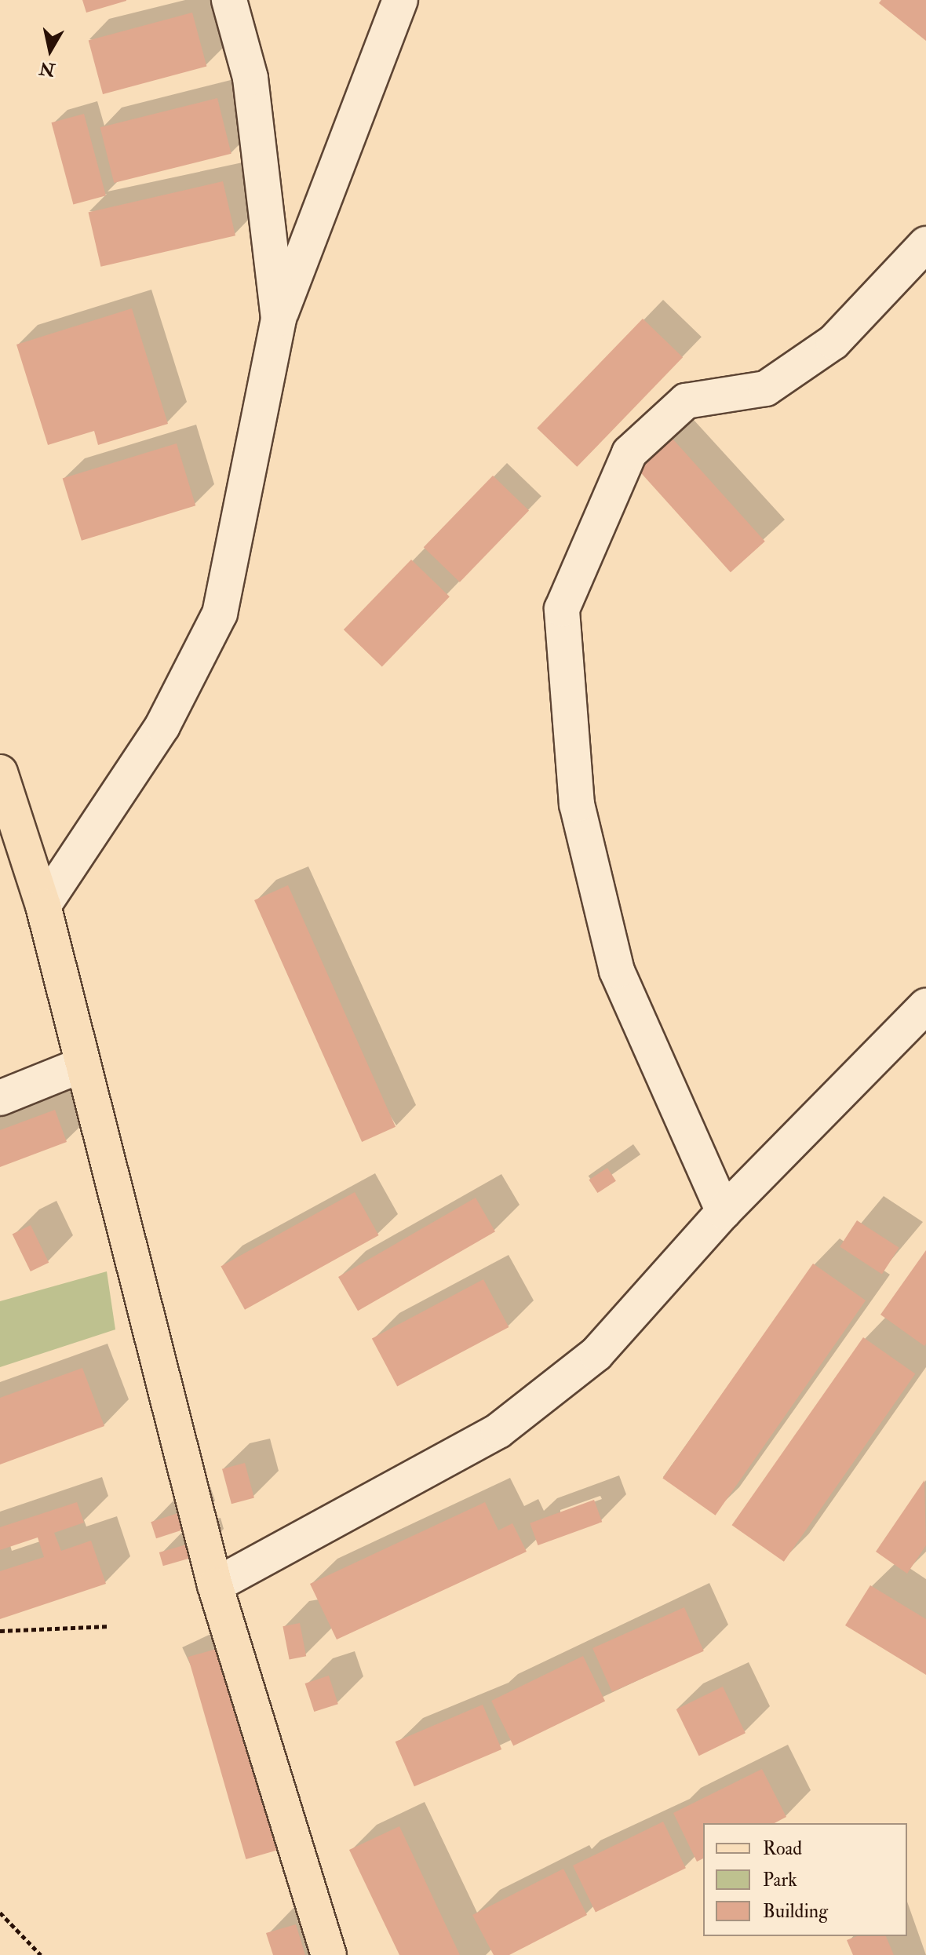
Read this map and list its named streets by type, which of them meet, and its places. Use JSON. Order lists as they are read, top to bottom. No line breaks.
{"legend":["Road","Park","Building"],"north":"bottom"}
